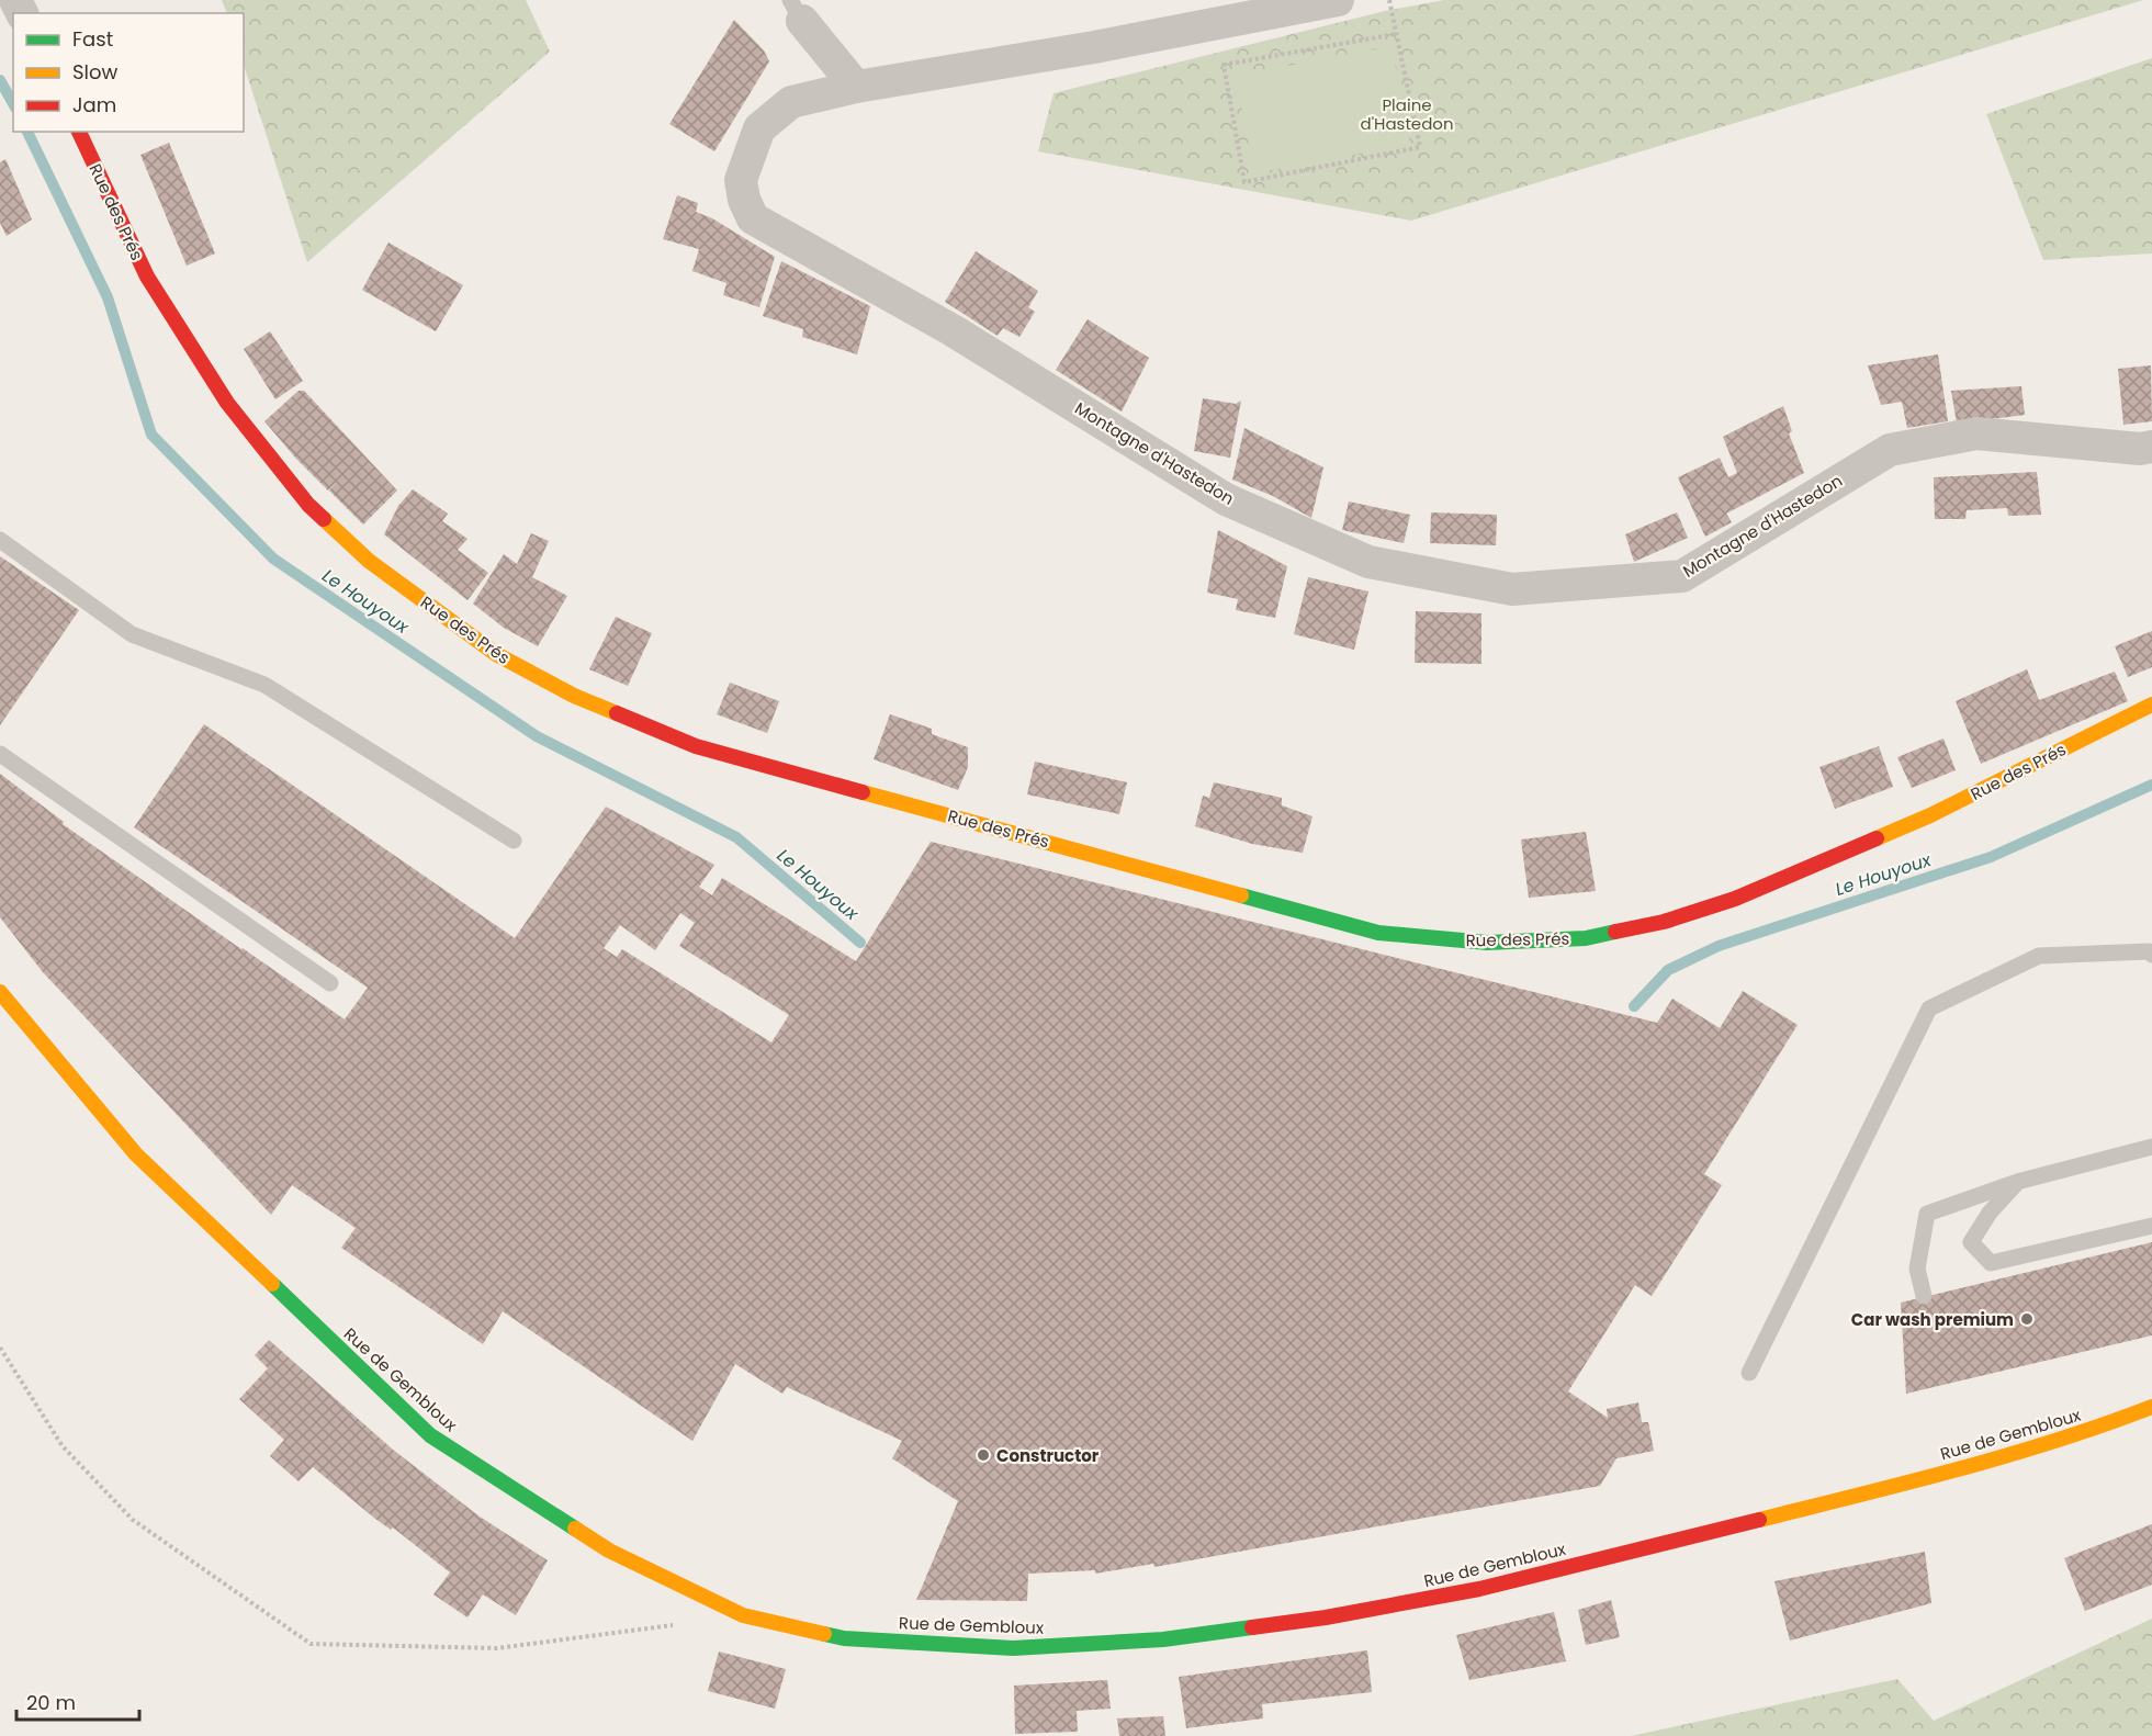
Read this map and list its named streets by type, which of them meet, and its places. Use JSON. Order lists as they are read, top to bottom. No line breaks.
{"streets":{"street":["Rue des Prés","Montagne d'Hastedon","Rue de Gembloux"]},"water":["Le Houyoux"],"parks":["Plaine d'Hastedon"],"places":["Car wash premium","Constructor"],"legend":["Fast","Slow","Jam"],"scale_bar":"20 m"}
